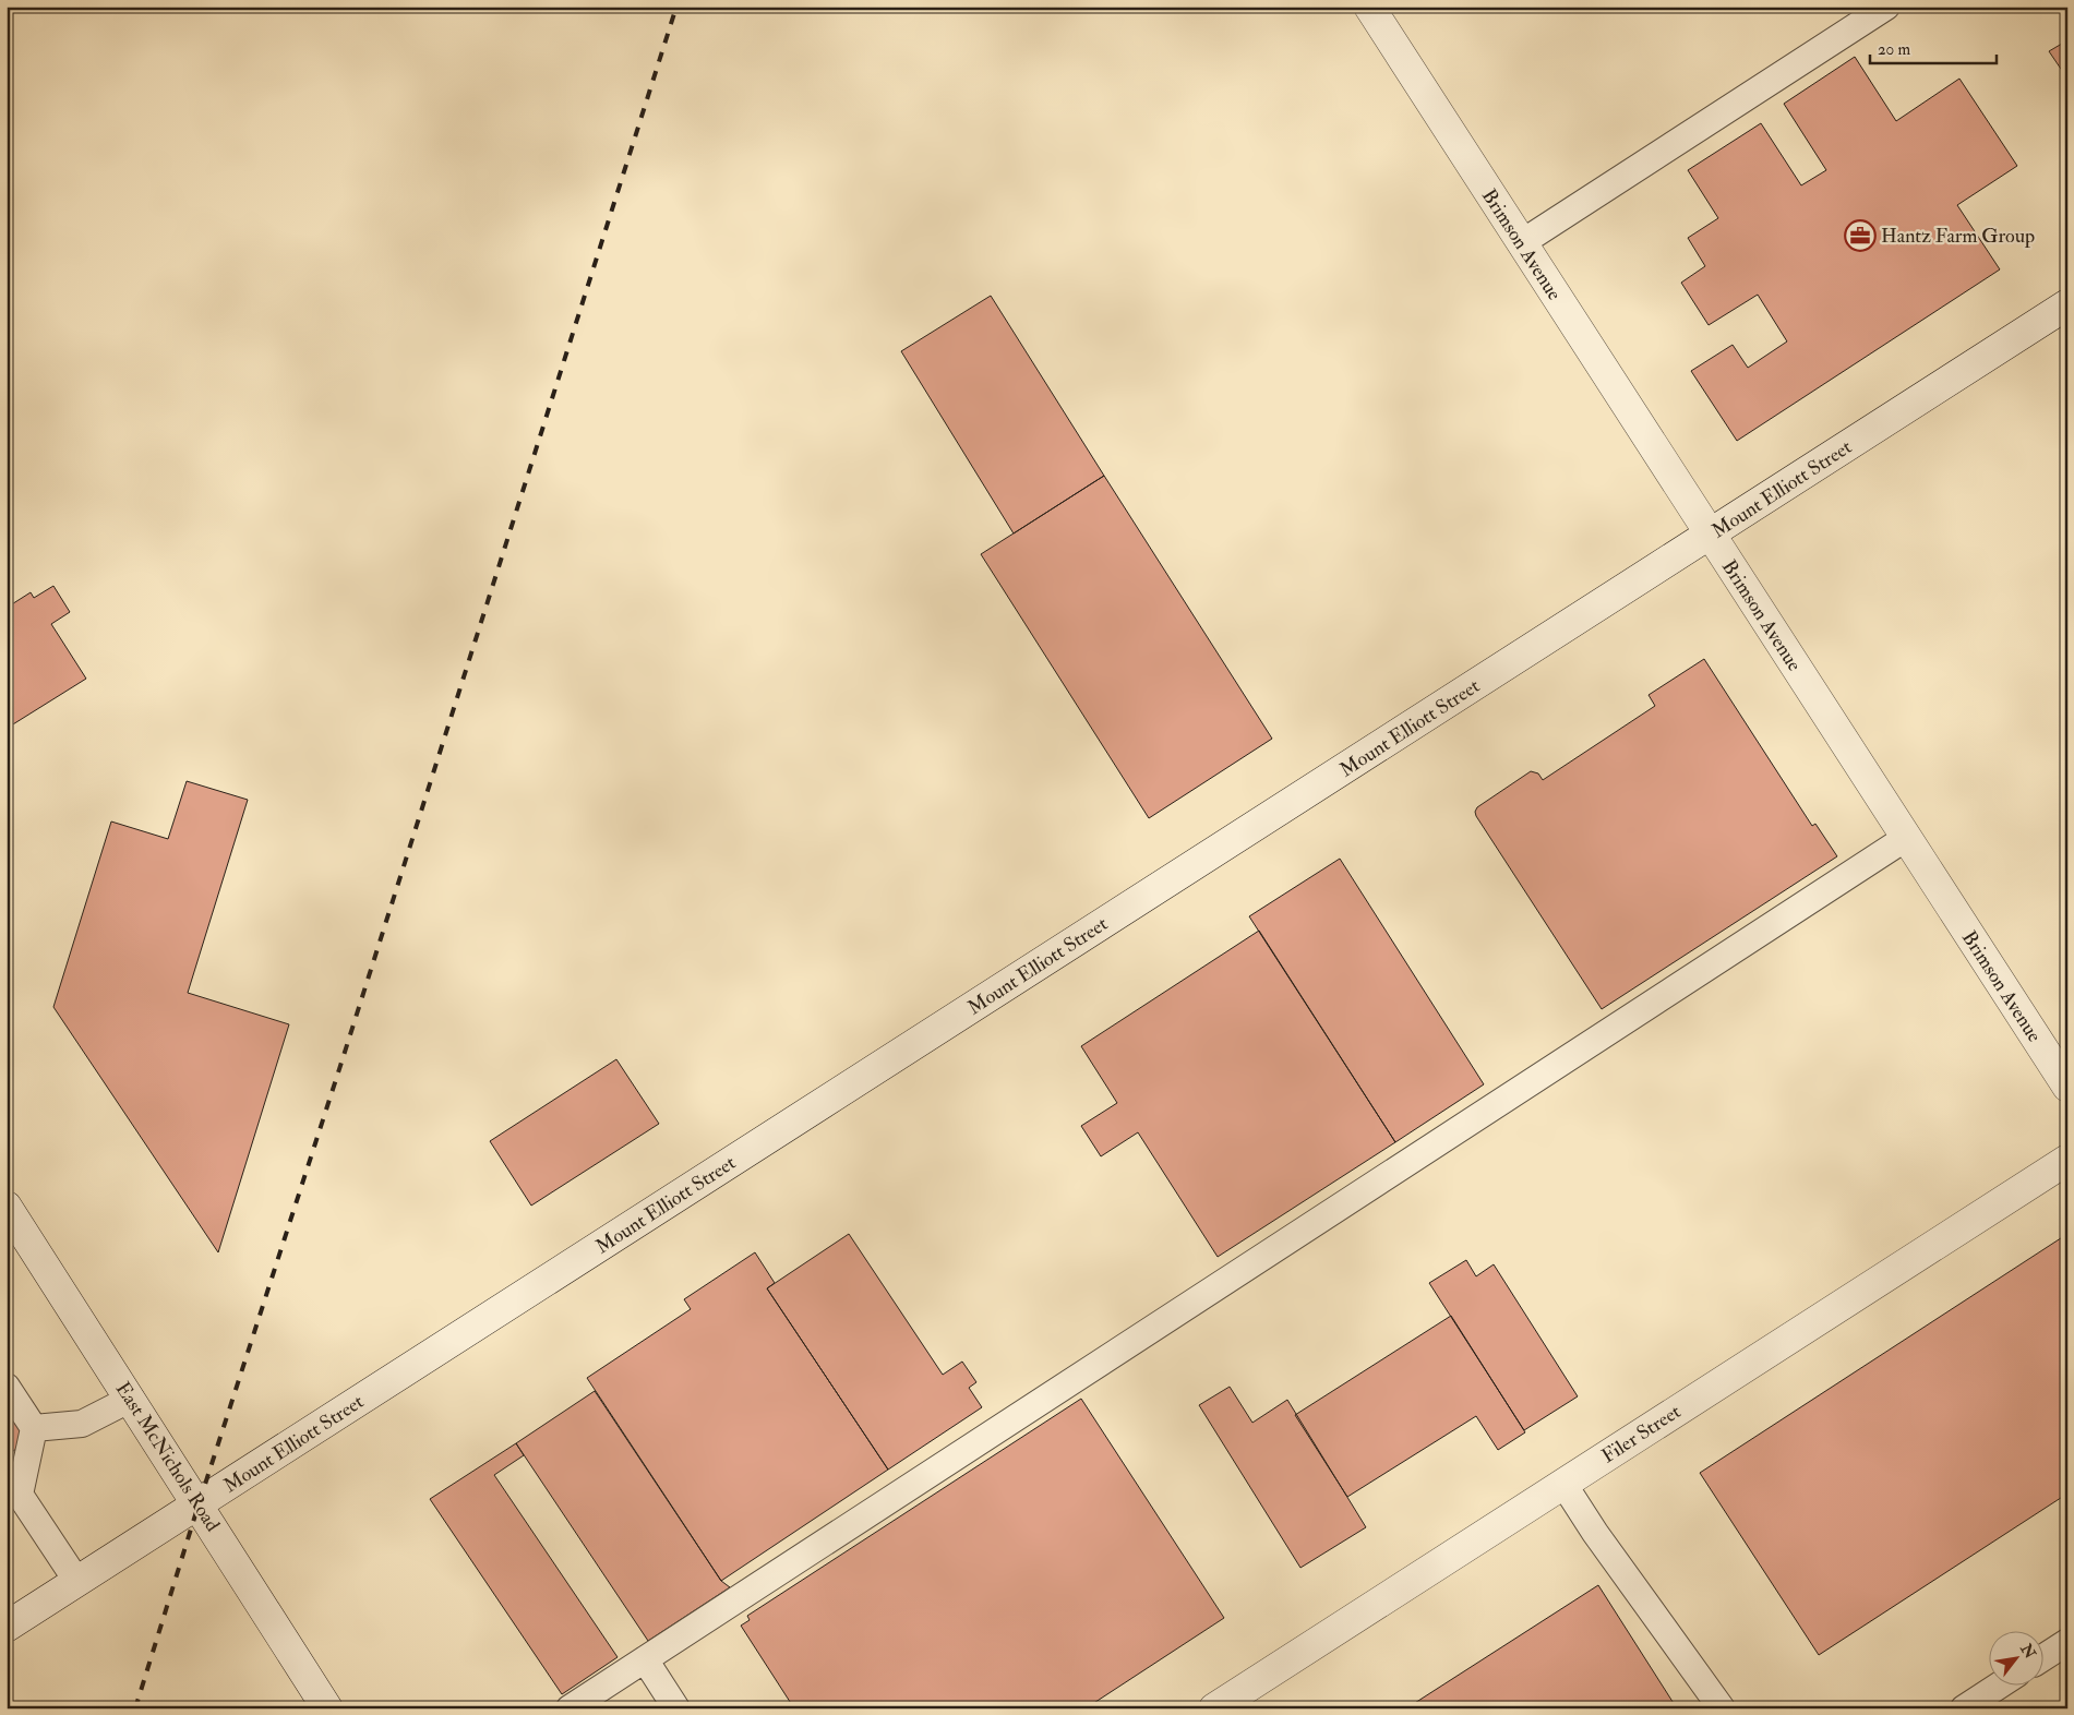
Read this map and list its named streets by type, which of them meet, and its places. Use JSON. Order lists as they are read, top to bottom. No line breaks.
{"streets":{"street":["Brimson Avenue","Mount Elliott Street","Filer Street","East McNichols Road"]},"crossings":[["Brimson Avenue","Mount Elliott Street"],["Mount Elliott Street","East McNichols Road"]],"places":{"office":["Hantz Farm Group"]},"scale_bar":"20 m","north":"top right"}
